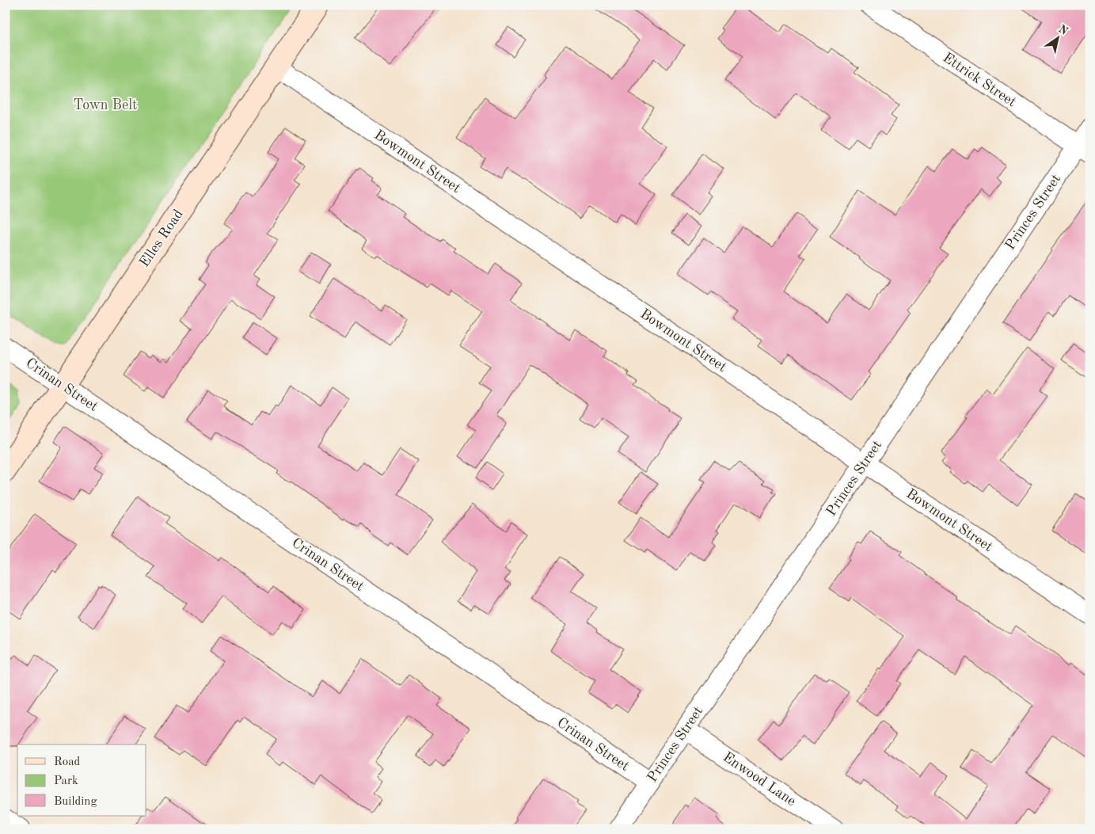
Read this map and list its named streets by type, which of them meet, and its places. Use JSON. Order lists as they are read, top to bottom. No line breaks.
{"streets":{"main road":["Elles Road"],"street":["Ettrick Street","Bowmont Street","Princes Street","Crinan Street","Enwood Lane"]},"crossings":[["Ettrick Street","Princes Street"],["Bowmont Street","Princes Street"],["Bowmont Street","Elles Road"],["Princes Street","Crinan Street"],["Princes Street","Enwood Lane"],["Elles Road","Crinan Street"]],"parks":["Town Belt"],"legend":["Road","Park","Building"],"north":"top right"}
